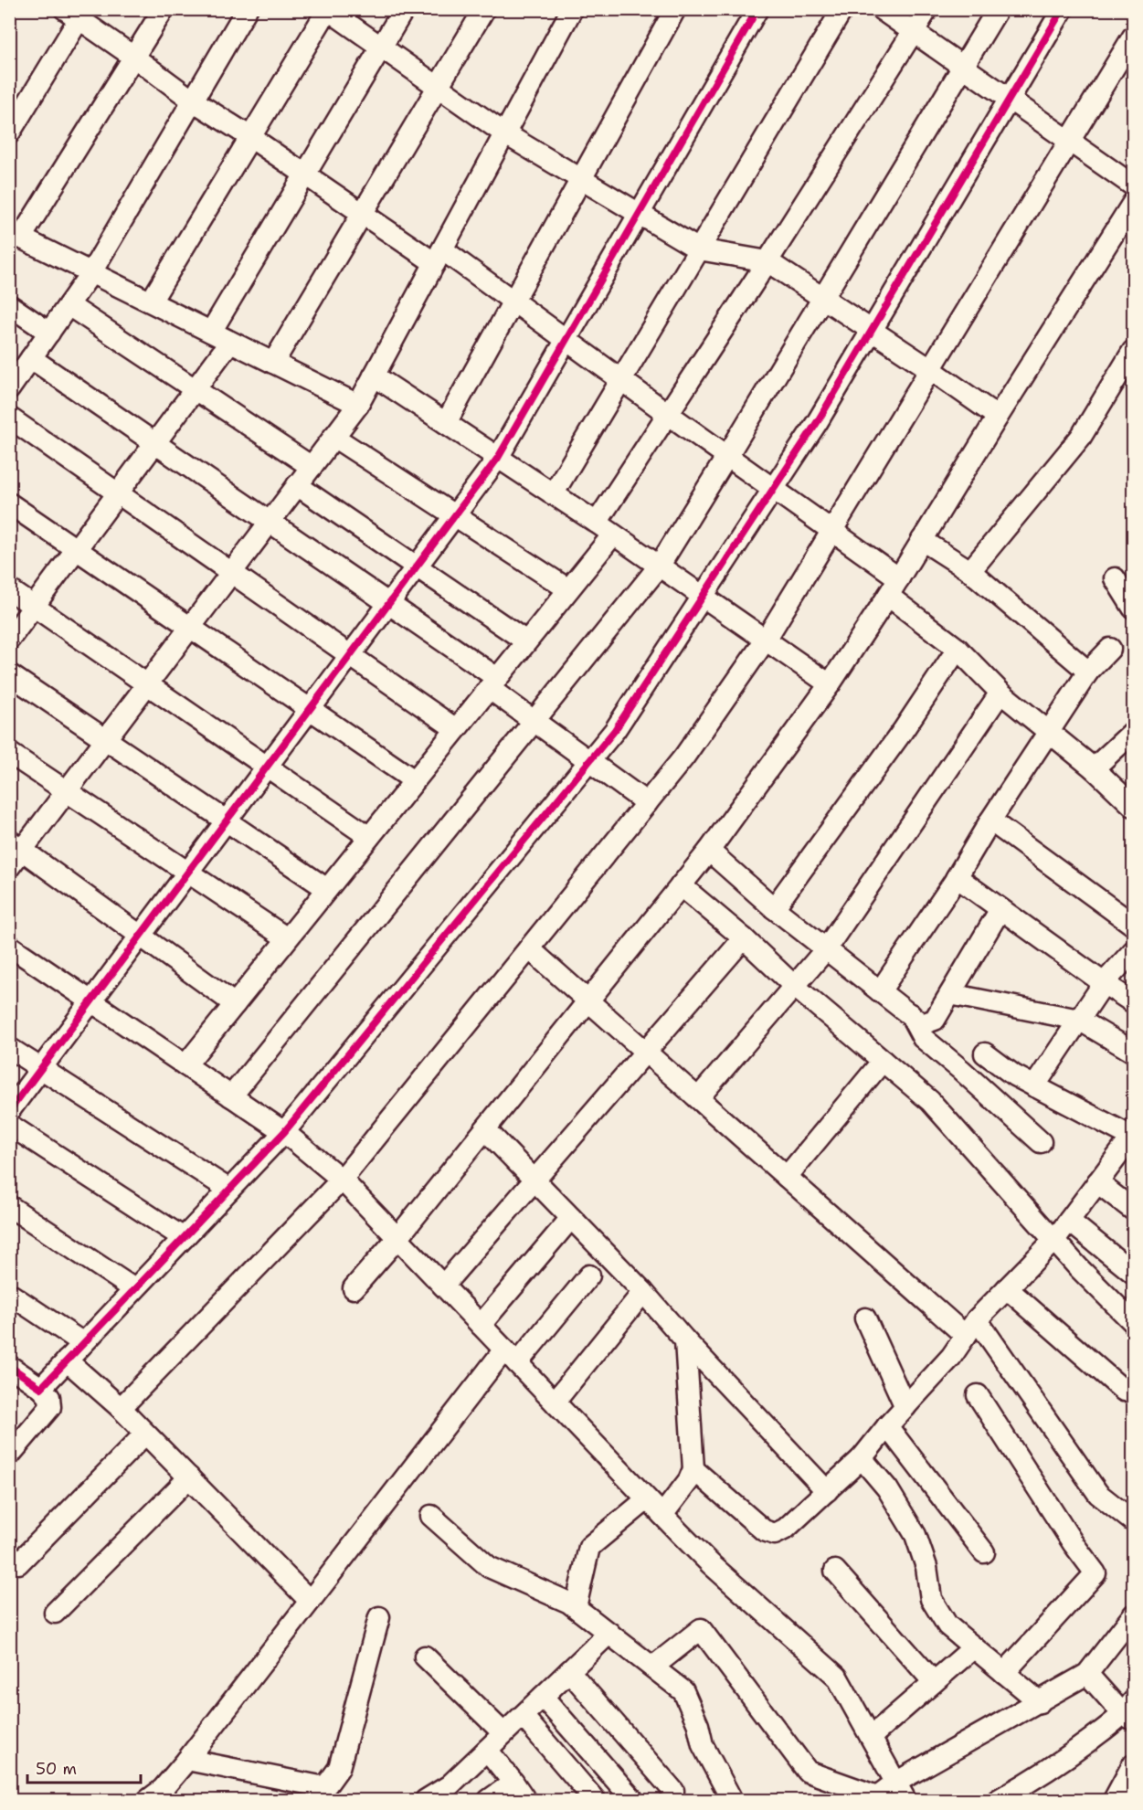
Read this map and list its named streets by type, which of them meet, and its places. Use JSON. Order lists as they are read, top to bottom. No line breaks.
{"scale_bar":"50 m"}
